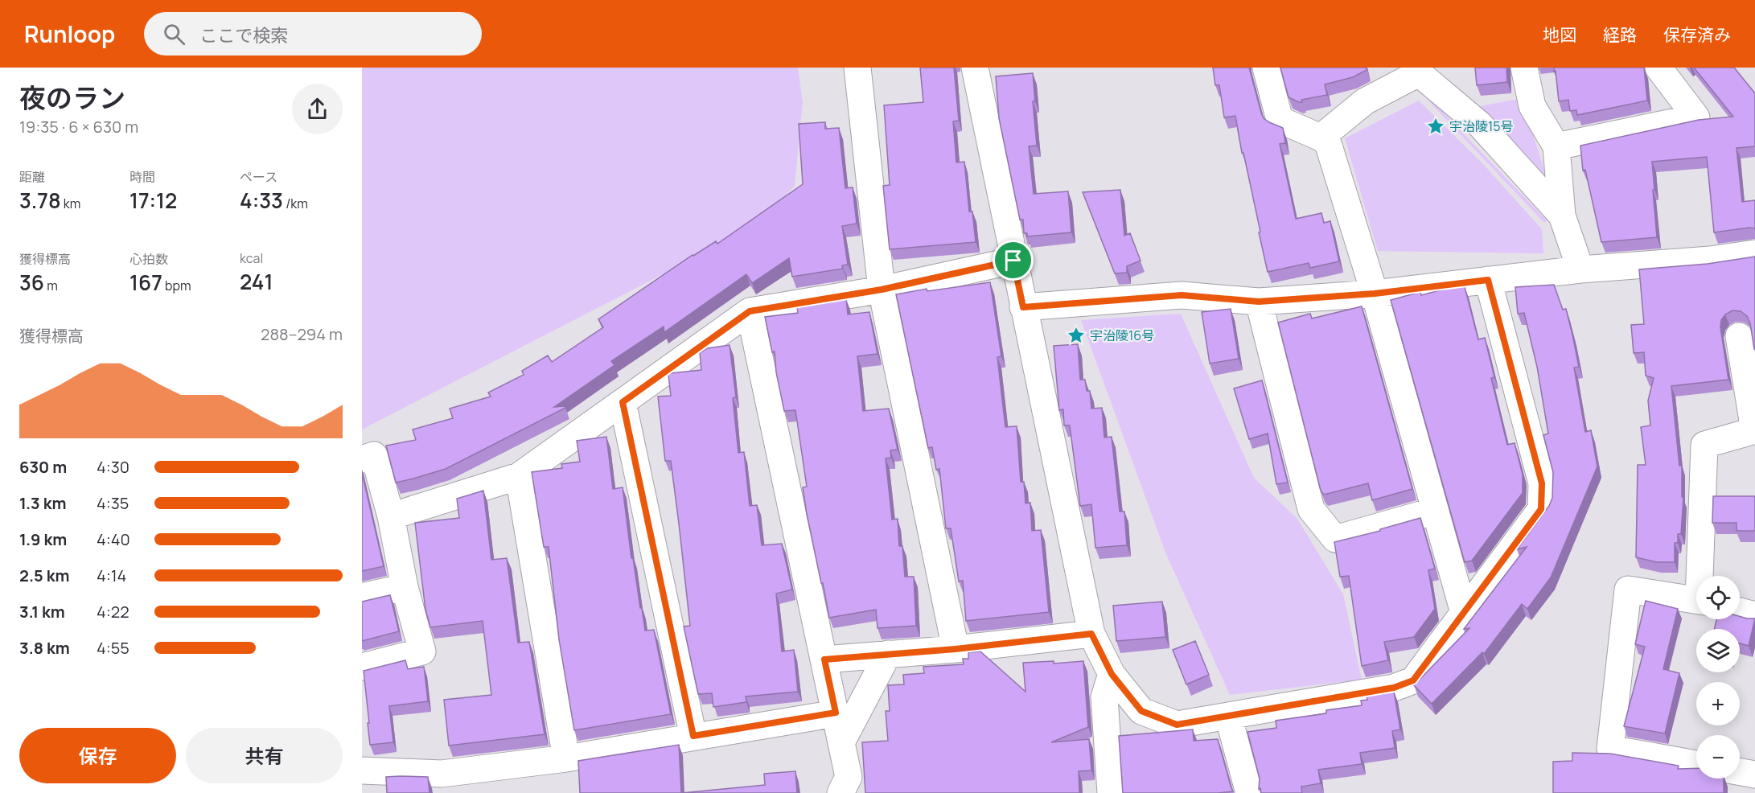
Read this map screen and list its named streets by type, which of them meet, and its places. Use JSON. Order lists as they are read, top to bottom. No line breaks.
{"places":{"place":["宇治陵15号","宇治陵16号"]},"page":{"header":"Runloop","search":"ここで検索","nav":["地図","経路","保存済み"],"heading":["夜のラン","19:35 · 6 × 630 m"],"stats":[["距離","3.78 km"],["時間","17:12"],["ペース","4:33 /km"],["獲得標高","36 m"],["心拍数","167 bpm"],["kcal","241"]],"chart":["獲得標高","288–294 m"],"list":[{"name":"630 m","note":"4:30"},{"name":"1.3 km","note":"4:35"},{"name":"1.9 km","note":"4:40"},{"name":"2.5 km","note":"4:14"},{"name":"3.1 km","note":"4:22"},{"name":"3.8 km","note":"4:55"}],"map_buttons":["+","−"],"buttons":["保存","共有"]}}
